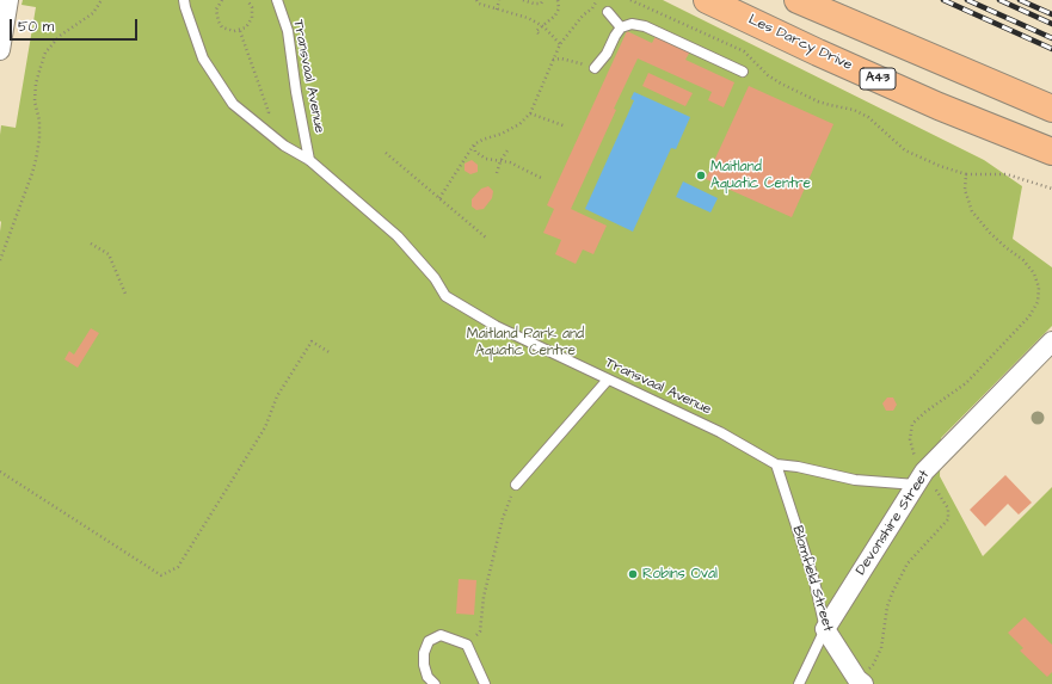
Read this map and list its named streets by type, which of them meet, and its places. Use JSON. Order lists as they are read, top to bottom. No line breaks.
{"streets":{"highway":["Les Darcy Drive","A43"],"street":["Devonshire Street","Blomfield Street"],"lane":["Transvaal Avenue"]},"crossings":[["Transvaal Avenue","Devonshire Street"],["Transvaal Avenue","Blomfield Street"],["Devonshire Street","Blomfield Street"]],"parks":["Maitland Park and Aquatic Centre"],"places":["Maitland Aquatic Centre","Robins Oval"],"scale_bar":"50 m"}
